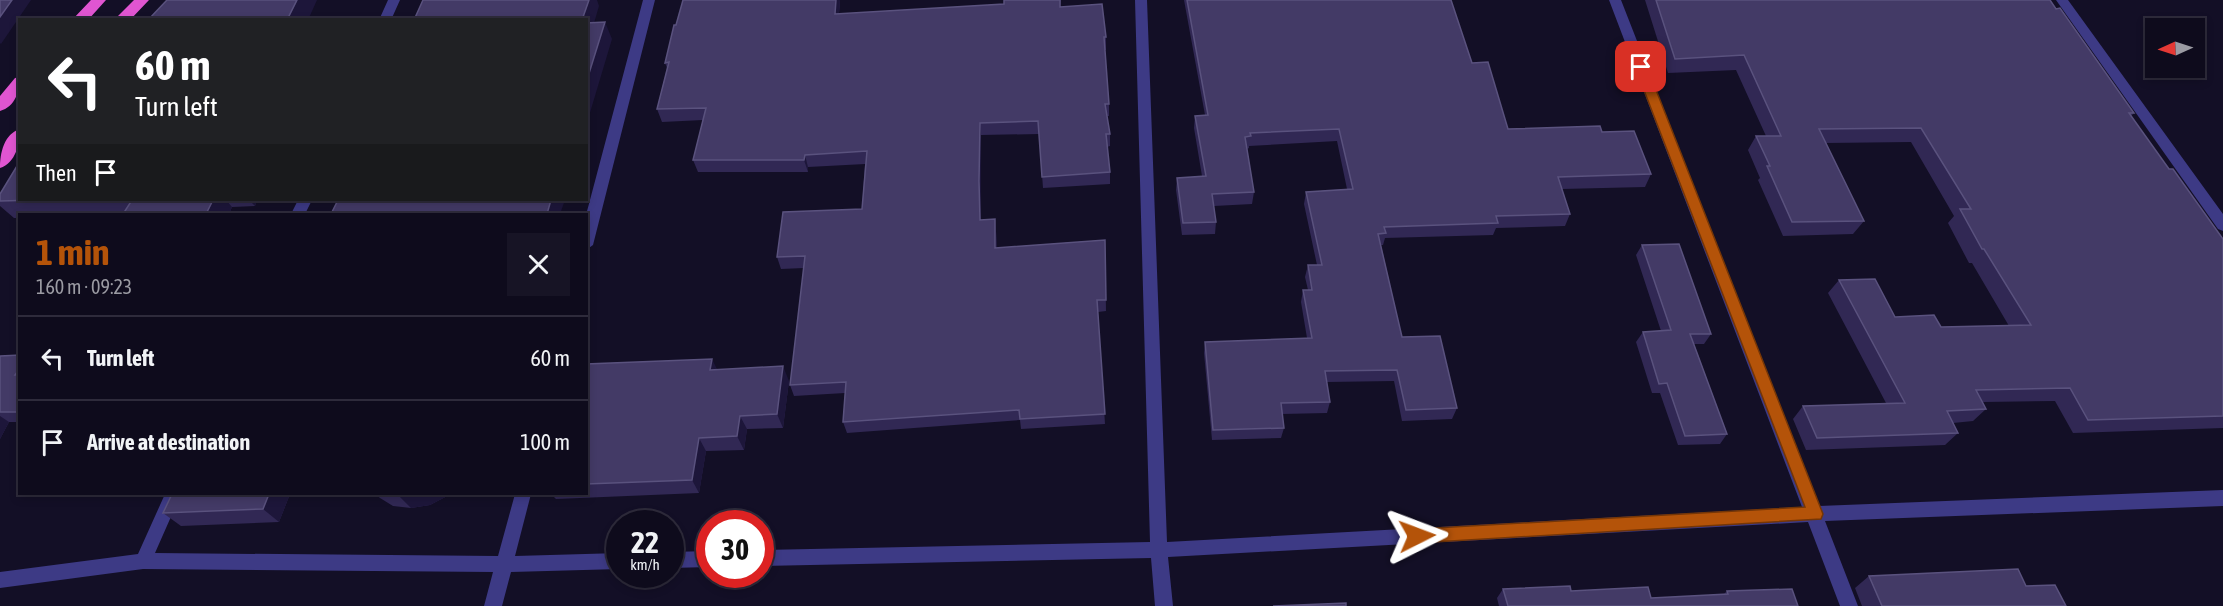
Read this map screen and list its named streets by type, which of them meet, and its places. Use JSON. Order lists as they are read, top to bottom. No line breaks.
{"north":"left","page":{"turn":["60 m","Turn left"],"then":"Then","heading":["1 min","160 m · 09:23"],"list":[{"name":"Turn left","value":"60 m"},{"name":"Arrive at destination","value":"100 m"}],"speed":"22 km/h","limit":"30"}}
